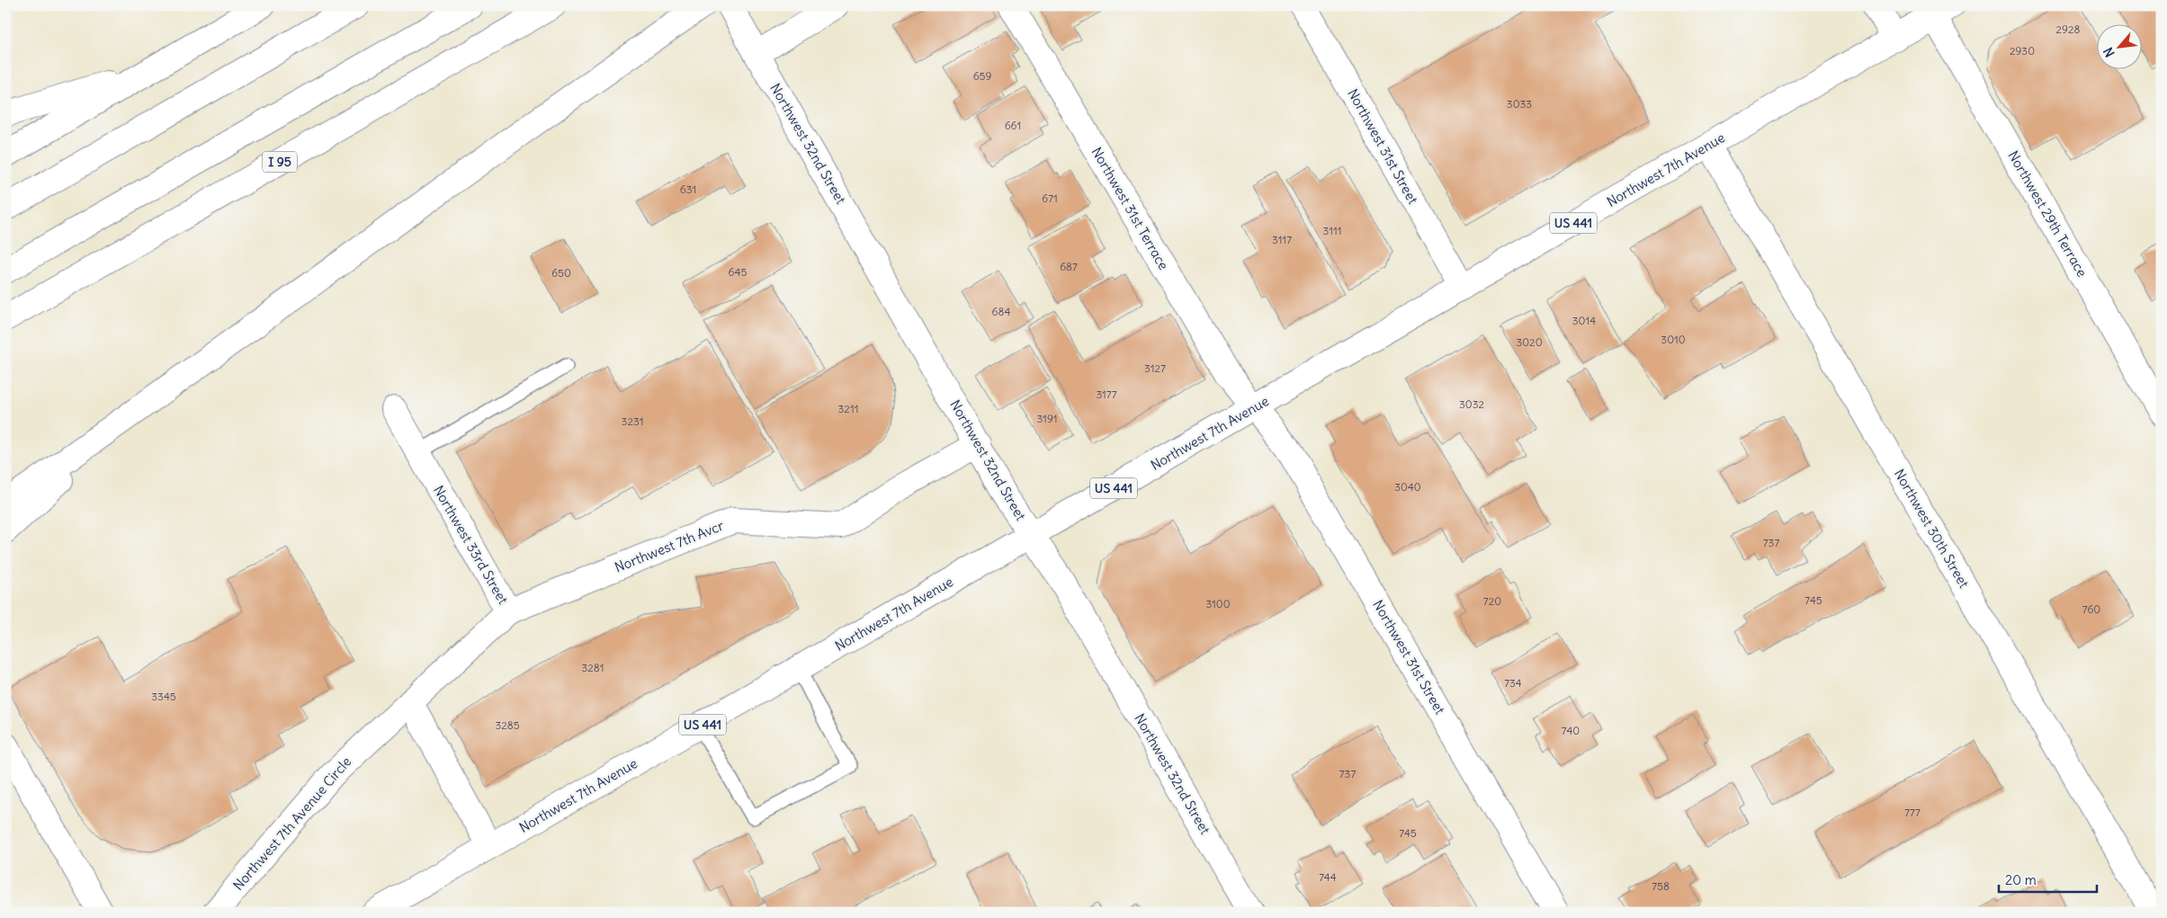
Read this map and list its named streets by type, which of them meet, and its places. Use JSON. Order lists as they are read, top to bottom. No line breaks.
{"streets":{"main road":["Northwest 32nd Street","Northwest 31st Street","I 95","Northwest 7th Avenue","Northwest 31st Terrace","Northwest 29th Terrace","US 441","Northwest 30th Street","Northwest 33rd Street","Northwest 7th Avcr","Northwest 7th Avenue Circle"]},"crossings":[["Northwest 32nd Street","Northwest 7th Avenue"],["Northwest 32nd Street","Northwest 7th Avcr"],["Northwest 31st Street","Northwest 7th Avenue"],["Northwest 31st Street","Northwest 31st Terrace"],["Northwest 7th Avenue","Northwest 31st Terrace"],["Northwest 7th Avenue","Northwest 29th Terrace"],["Northwest 7th Avenue","Northwest 30th Street"],["Northwest 33rd Street","Northwest 7th Avcr"],["Northwest 33rd Street","Northwest 7th Avenue Circle"]],"house_numbers":["2928","2930","659","3033","661","631","671","3111","3117","687","645","650","684","3014","3010","3020","3127","3177","3032","3211","3191","3231","3040","737","745","720","3100","760","3281","734","3345","3285","740","737","777","745","744","758"],"scale_bar":"20 m","north":"bottom left"}
